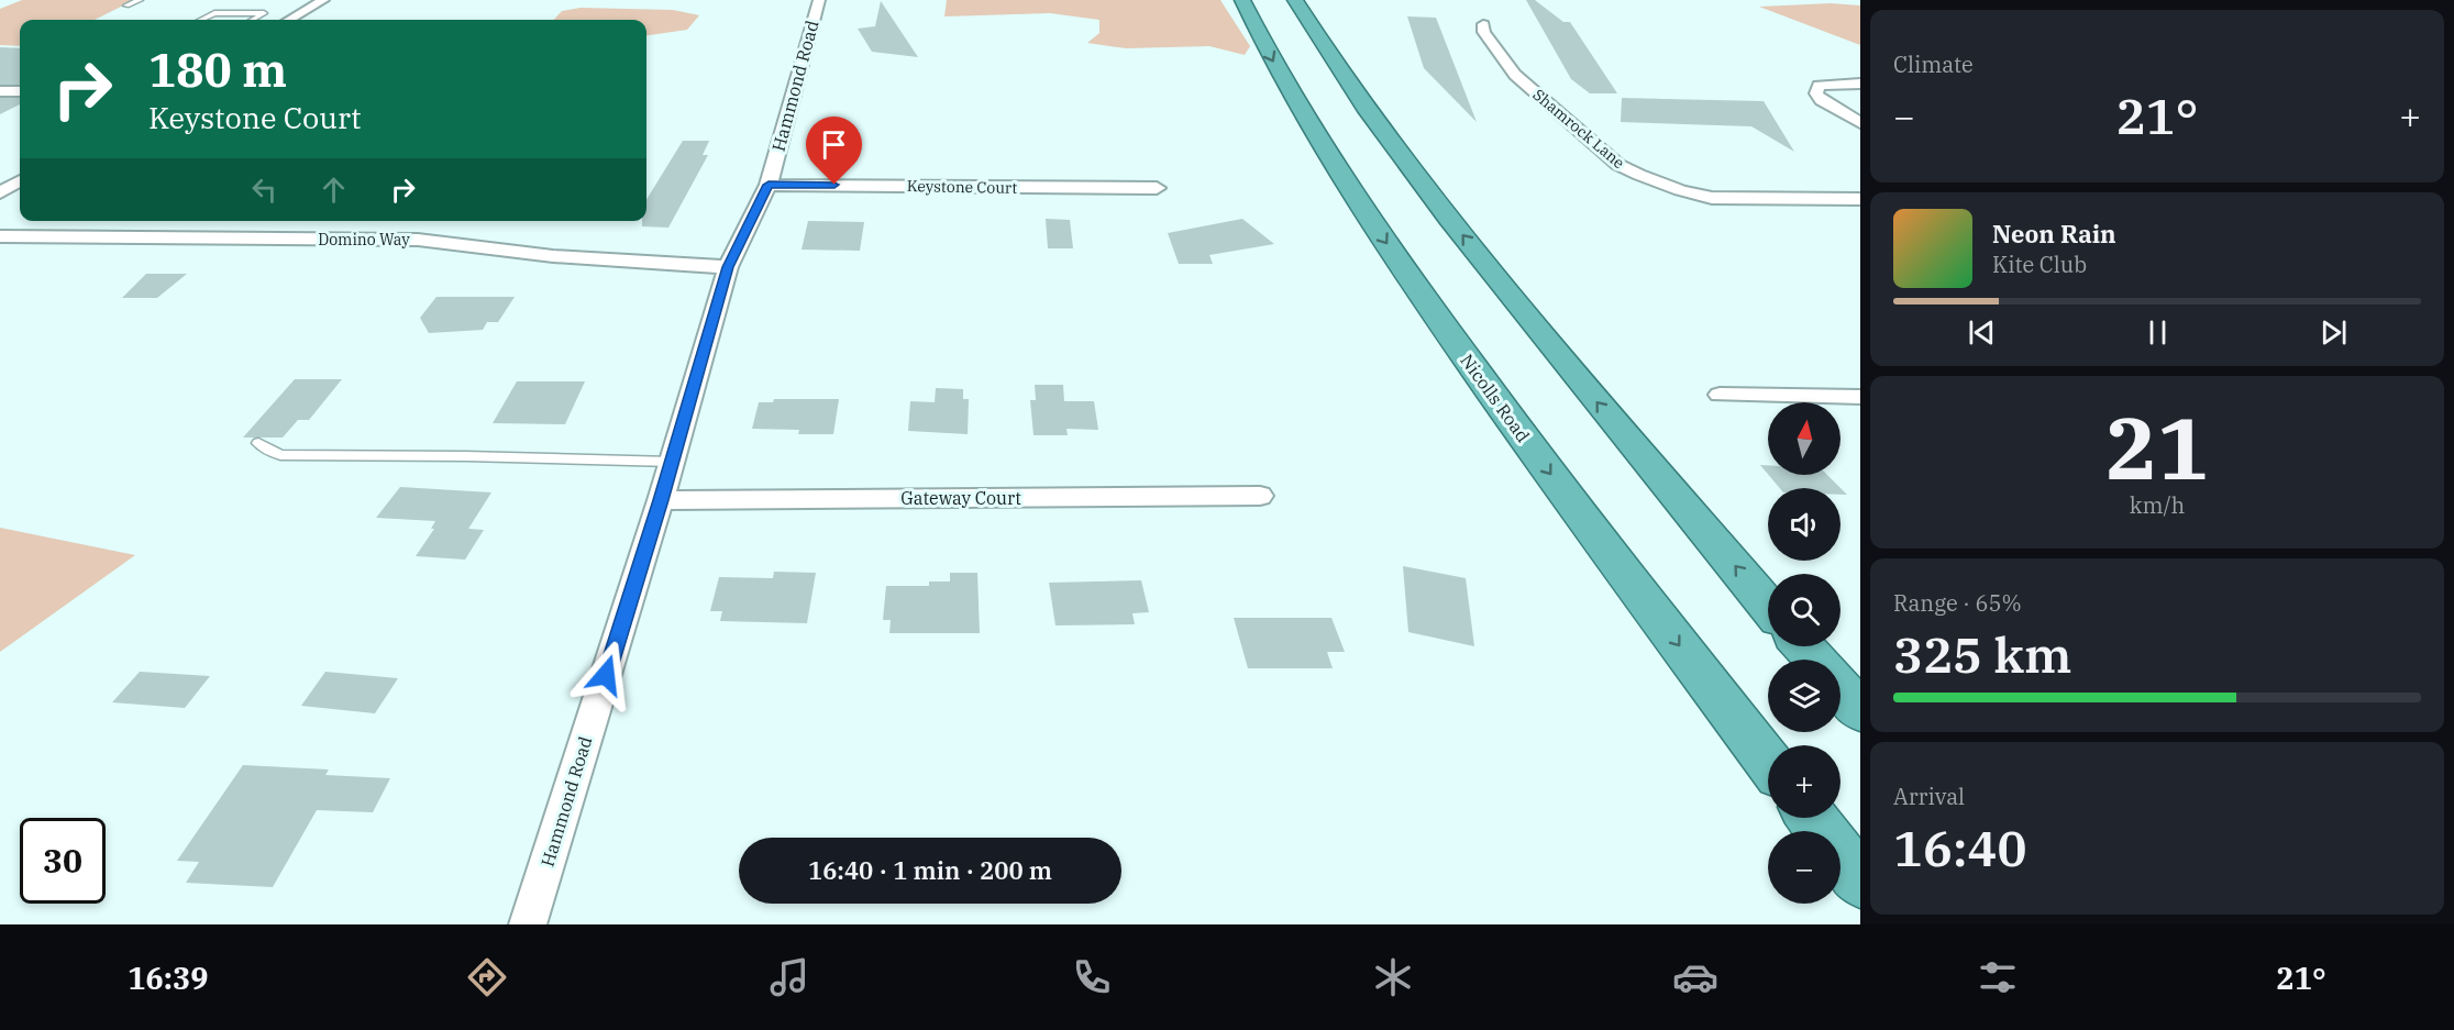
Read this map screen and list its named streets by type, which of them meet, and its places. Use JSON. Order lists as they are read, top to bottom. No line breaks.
{"streets":{"highway":["Nicolls Road"],"street":["Hammond Road","Shamrock Lane","Keystone Court","Domino Way","Gateway Court"]},"crossings":[["Hammond Road","Keystone Court"],["Hammond Road","Domino Way"],["Hammond Road","Gateway Court"]],"north":"top","page":{"tile":["Climate",["21","km/h"],["Range · 65%","325 km"],["Arrival","16:40"]],"turn":["180 m","Keystone Court"],"heat":["−","21°","+"],"song":["Neon Rain","Kite Club"],"map_buttons":["+","−"],"limit":"30","trip":"16:40 · 1 min · 200 m","tabs":["16:39","21°"]}}
